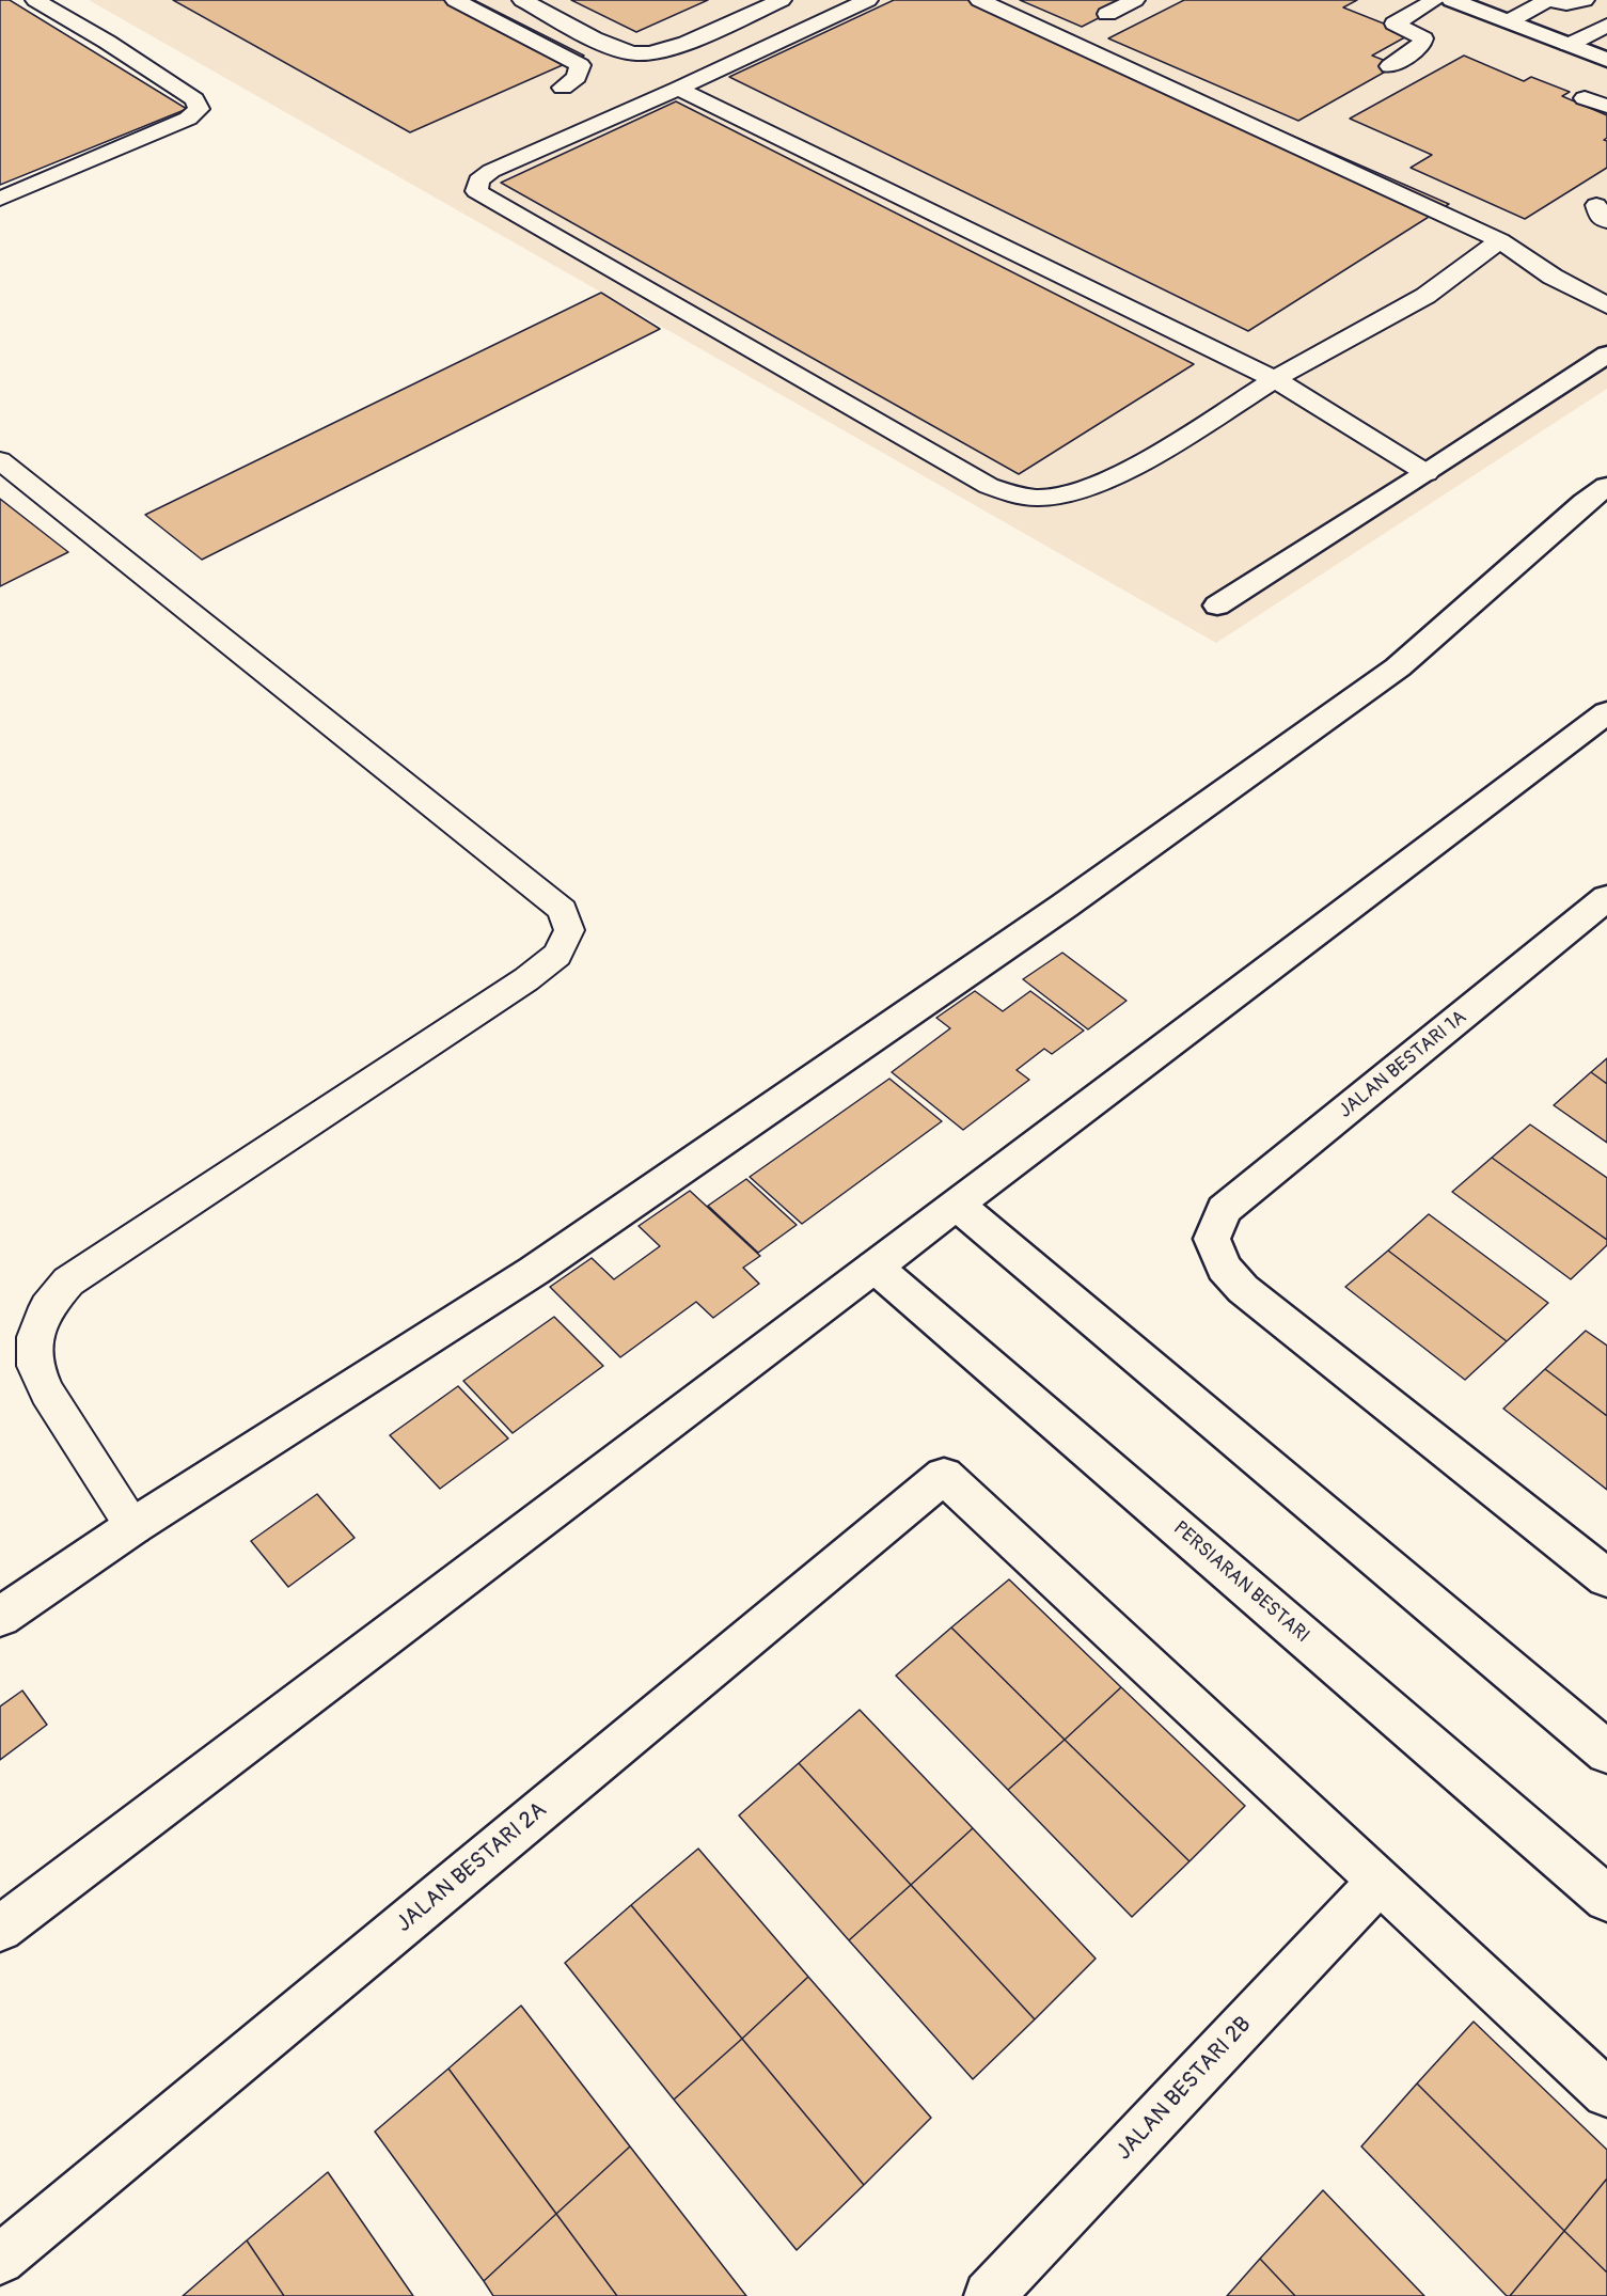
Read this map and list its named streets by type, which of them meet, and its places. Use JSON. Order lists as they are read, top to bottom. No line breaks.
{"streets":{"street":["JALAN BESTARI 1A","PERSIARAN BESTARI","JALAN BESTARI 2A","JALAN BESTARI 2B"]},"crossings":[["JALAN BESTARI 2A","JALAN BESTARI 2B"]]}
